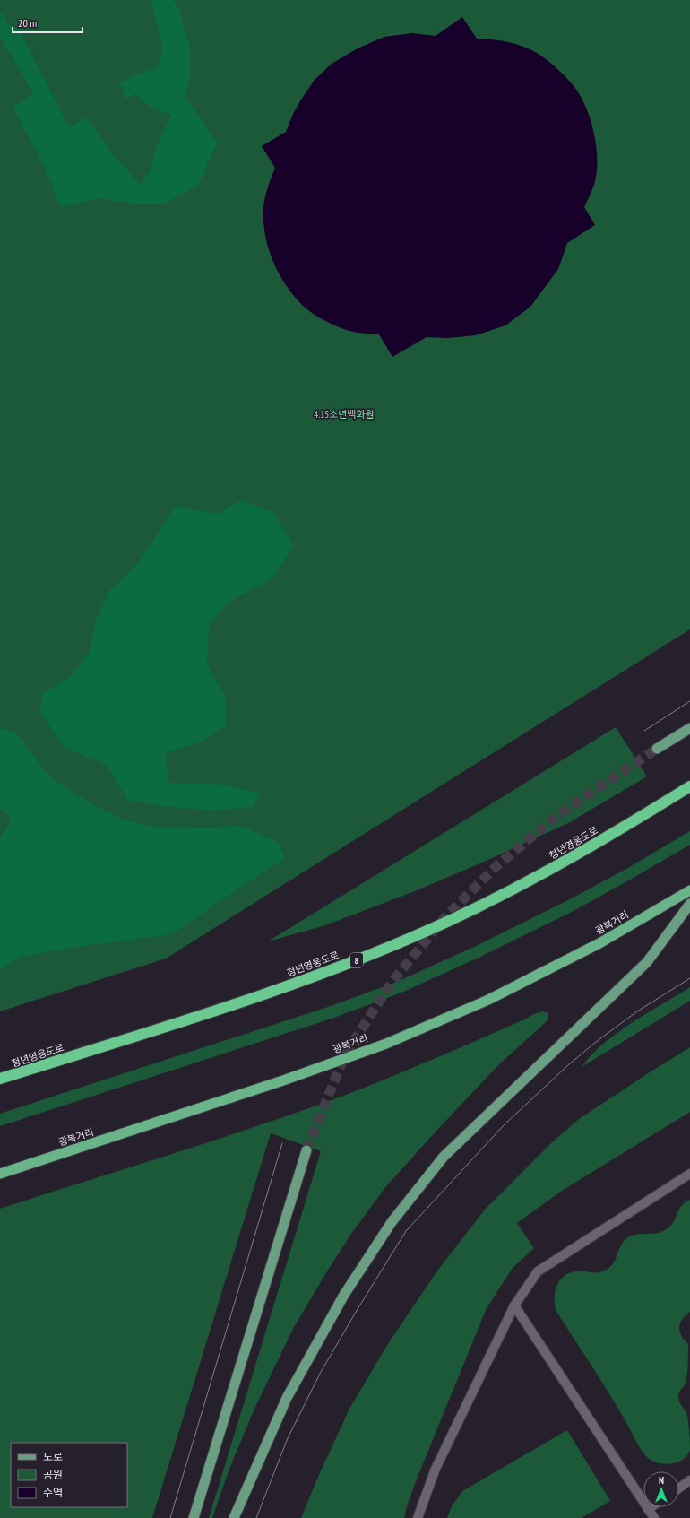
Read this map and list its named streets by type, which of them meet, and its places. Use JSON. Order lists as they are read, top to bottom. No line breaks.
{"streets":{"highway":["청년영웅도로","광복거리","8"]},"parks":["4.15소년백화원"],"legend":["도로","공원","수역"],"scale_bar":"20 m","north":"top"}
